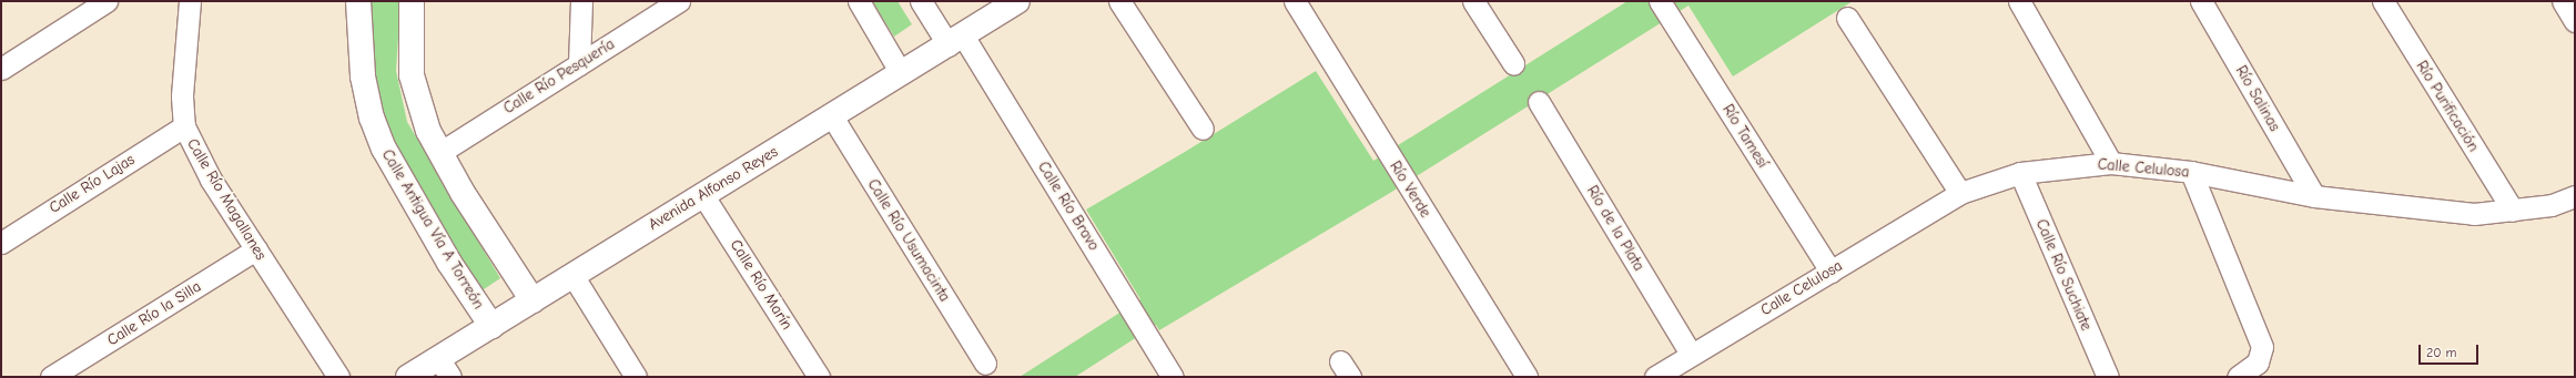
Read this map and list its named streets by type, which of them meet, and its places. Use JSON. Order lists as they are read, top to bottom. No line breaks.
{"streets":{"street":["Calle Río Pesquería","Río Salinas","Río Purificación","Río Tamesí","Calle Celulosa","Calle Río Lajas","Avenida Alfonso Reyes","Río Verde","Calle Río Magallanes","Calle Río Bravo","Río de la Plata","Calle Antigua Vía A Torreón","Calle Río Usumacinta","Calle Río Suchiate","Calle Río Marín","Calle Río la Silla"]},"crossings":[["Río Salinas","Calle Celulosa"],["Río Purificación","Calle Celulosa"],["Río Tamesí","Calle Celulosa"],["Calle Celulosa","Río de la Plata"],["Calle Celulosa","Calle Río Suchiate"],["Calle Río Lajas","Calle Río Magallanes"],["Avenida Alfonso Reyes","Calle Río Bravo"],["Avenida Alfonso Reyes","Calle Antigua Vía A Torreón"],["Avenida Alfonso Reyes","Calle Río Usumacinta"],["Avenida Alfonso Reyes","Calle Río Marín"],["Calle Río Magallanes","Calle Río la Silla"]],"scale_bar":"20 m"}
